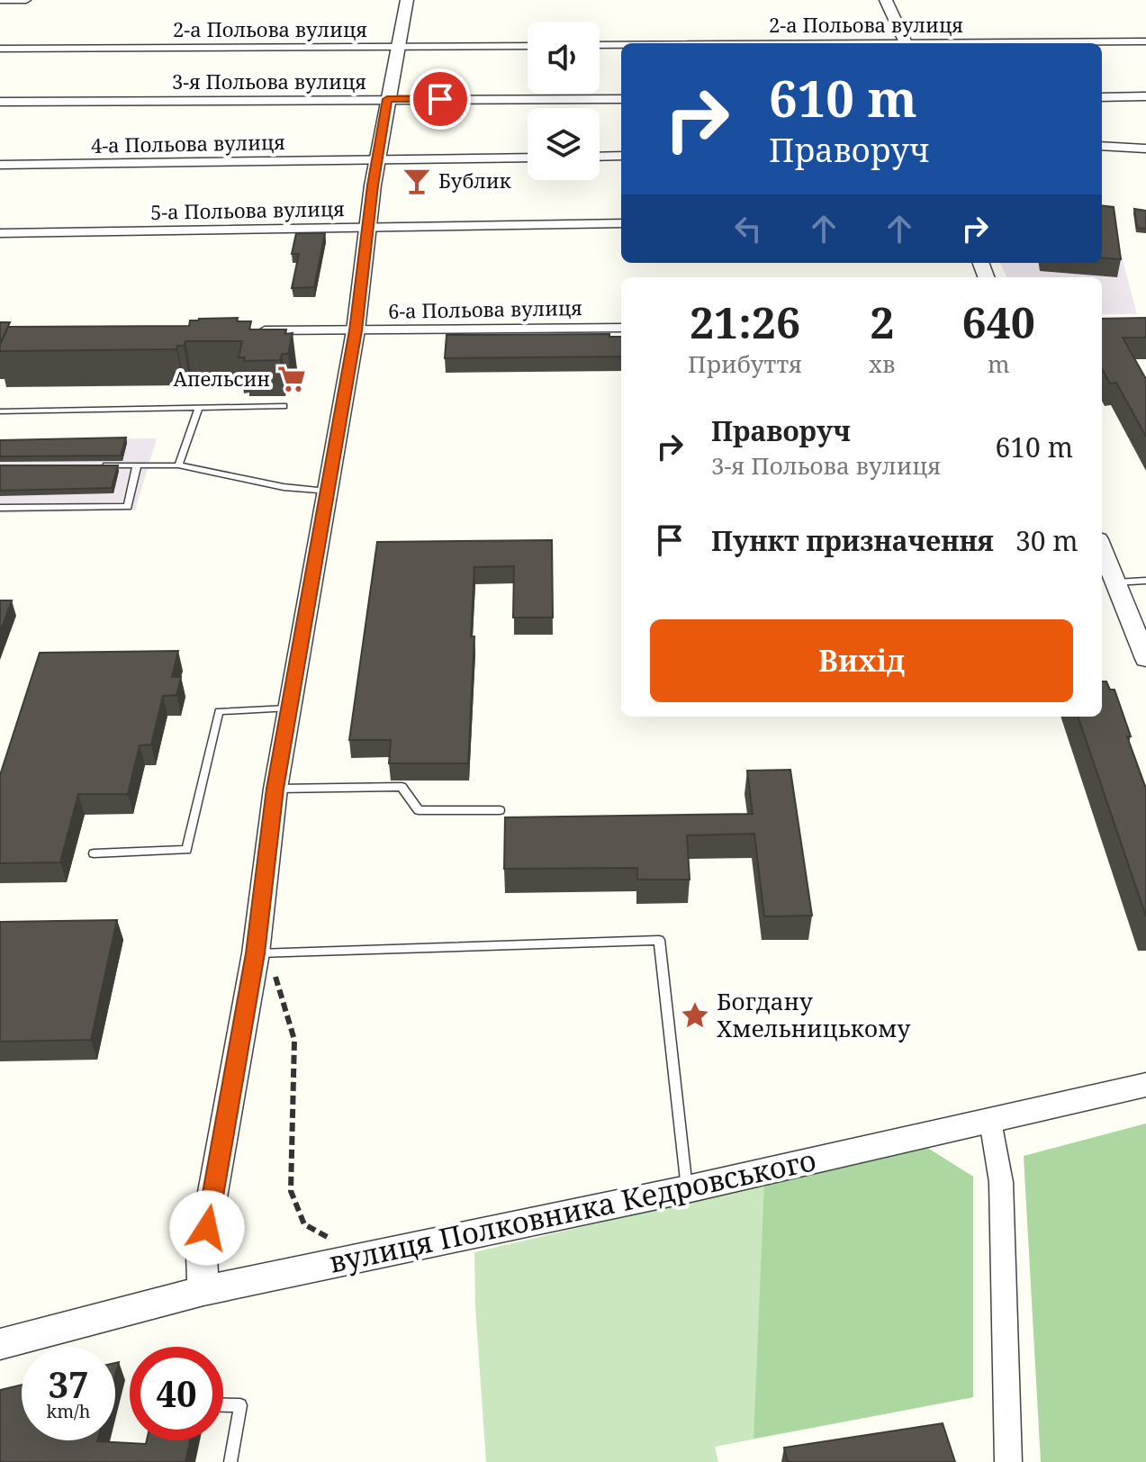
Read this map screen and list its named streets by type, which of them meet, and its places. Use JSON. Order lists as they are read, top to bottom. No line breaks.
{"streets":{"street":["2-а Польова вулиця","3-я Польова вулиця","4-а Польова вулиця","5-а Польова вулиця","6-а Польова вулиця","вулиця Полковника Кедровського"]},"places":{"bar":["Бублик"],"supermarket":["Апельсин"],"place":["Богдану Хмельницькому"]},"page":{"turn":["610 m","Праворуч"],"eta":["21:26","Прибуття","2","хв","640","m"],"list":[{"name":"Праворуч","note":"3-я Польова вулиця","value":"610 m"},{"name":"Пункт призначення","value":"30 m"}],"buttons":"Вихід","speed":"37 km/h","limit":"40"}}
